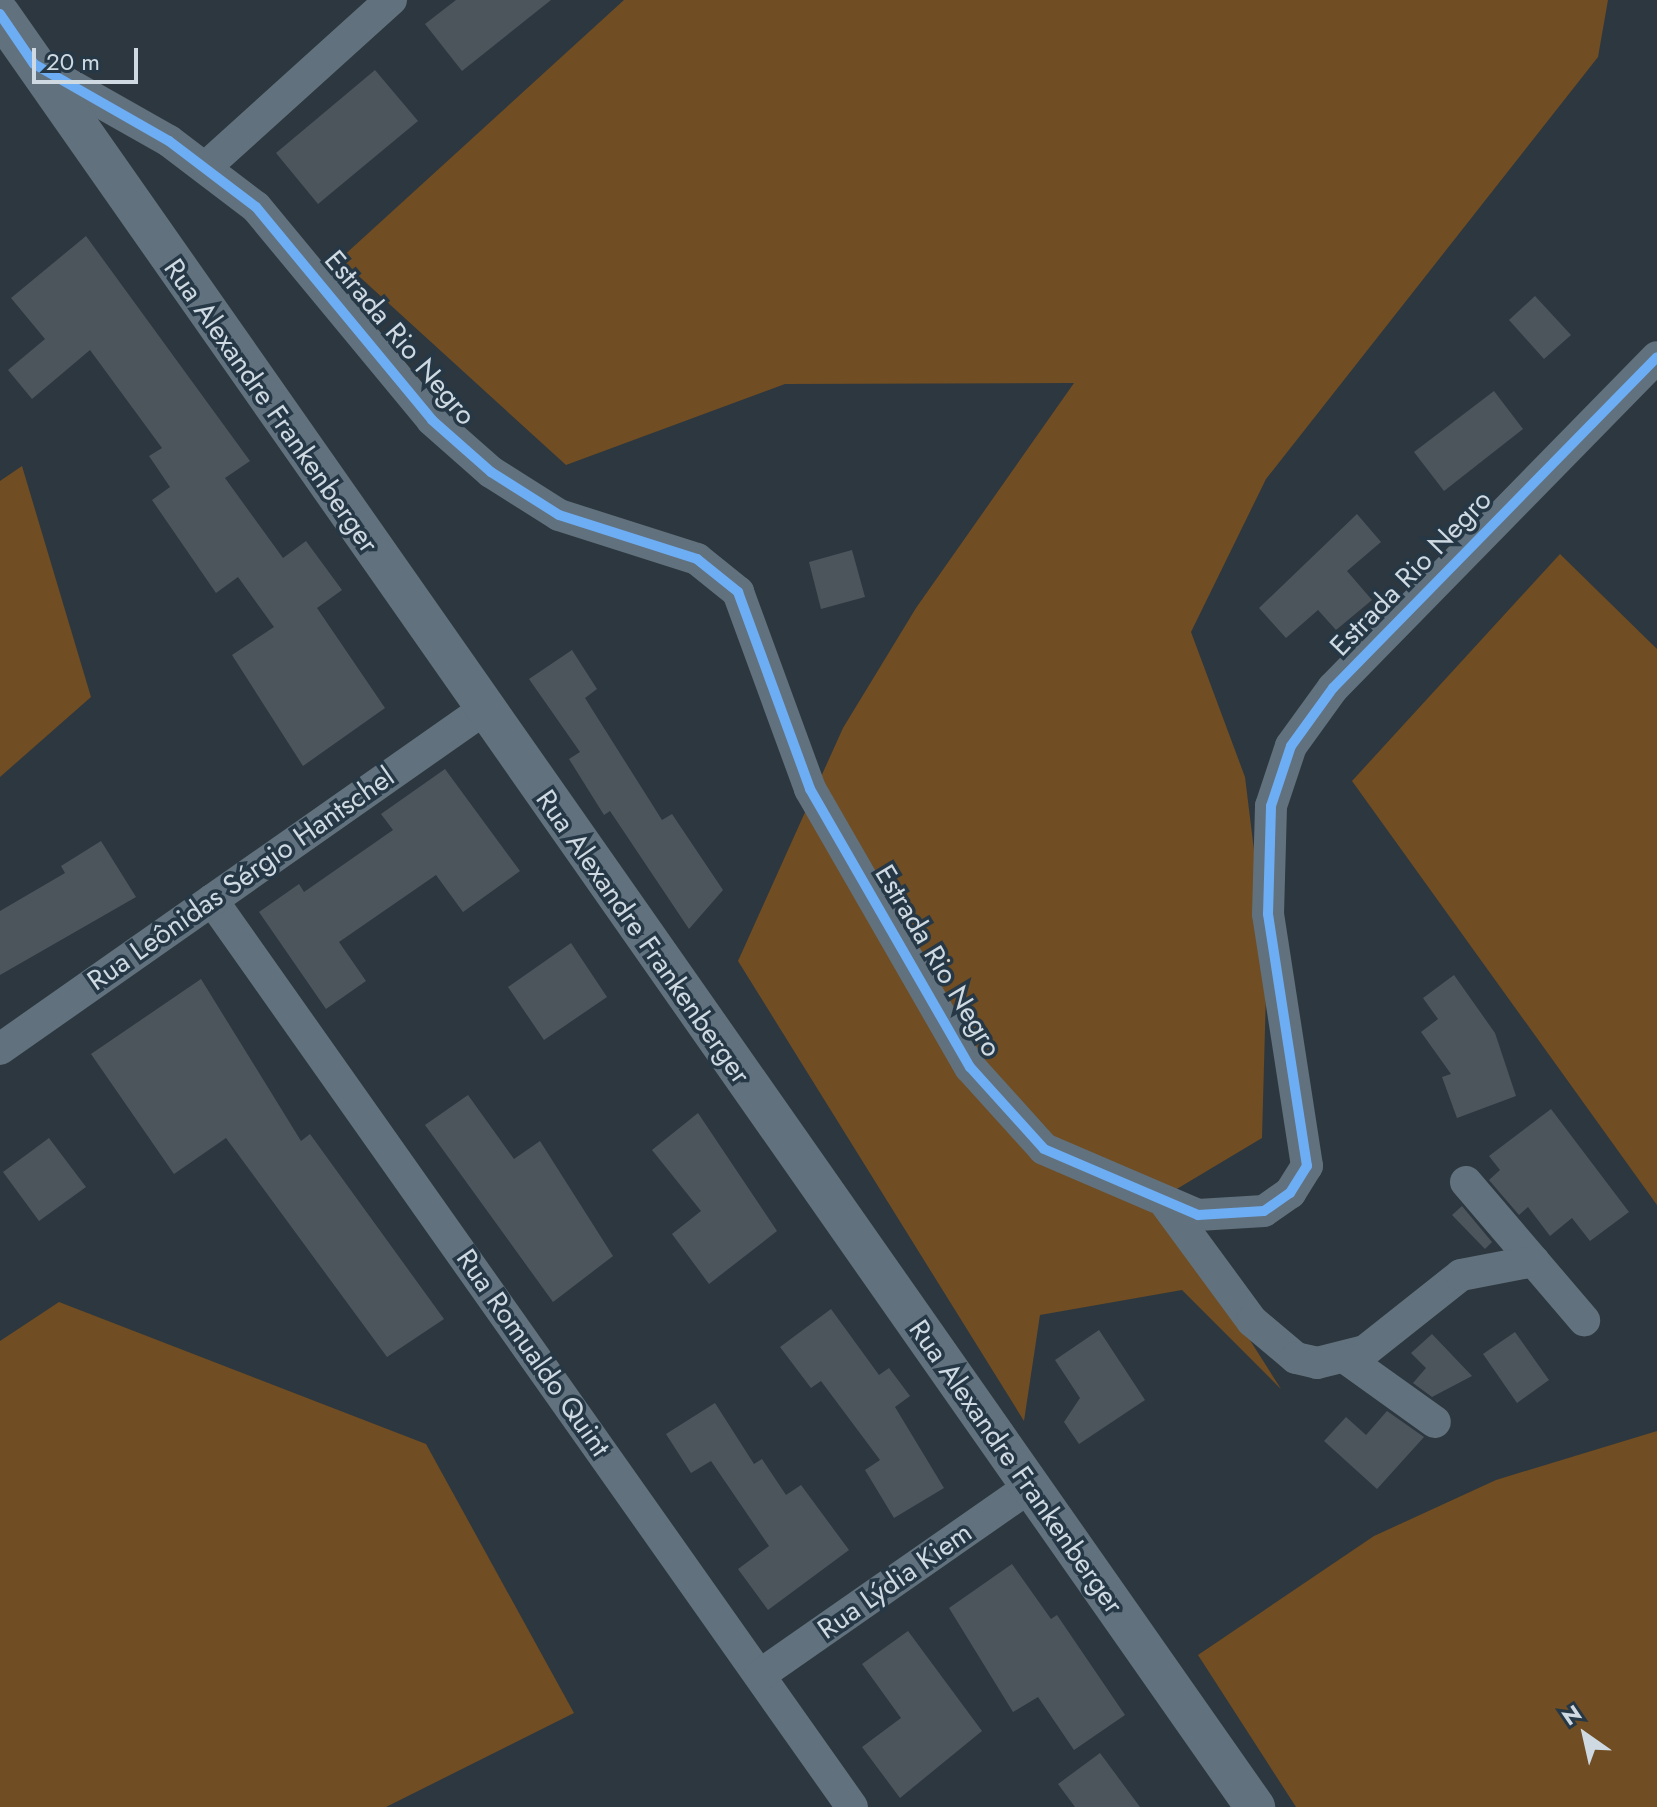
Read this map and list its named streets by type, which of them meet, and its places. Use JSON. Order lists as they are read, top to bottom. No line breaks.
{"streets":{"street":["Estrada Rio Negro","Rua Alexandre Frankenberger","Rua Leônidas Sérgio Hantschel","Rua Romualdo Quint","Rua Lýdia Kiem"]},"crossings":[["Estrada Rio Negro","Rua Alexandre Frankenberger"],["Rua Alexandre Frankenberger","Rua Leônidas Sérgio Hantschel"],["Rua Alexandre Frankenberger","Rua Lýdia Kiem"],["Rua Leônidas Sérgio Hantschel","Rua Romualdo Quint"],["Rua Romualdo Quint","Rua Lýdia Kiem"]],"scale_bar":"20 m","north":"top left"}
